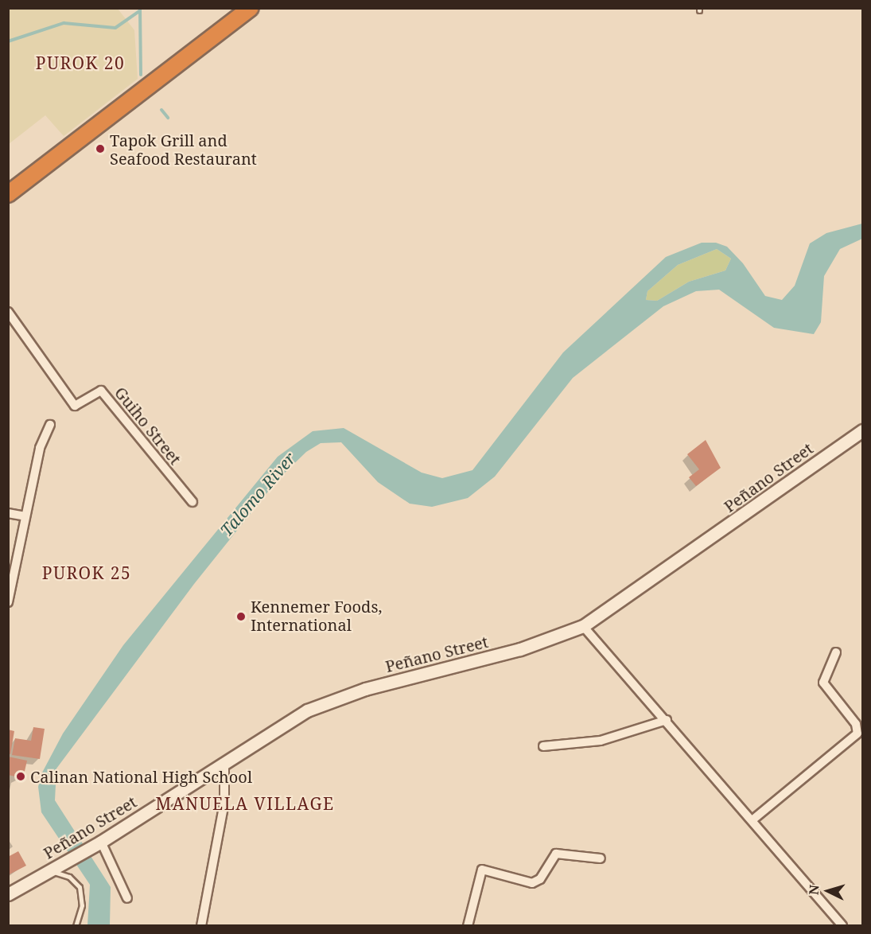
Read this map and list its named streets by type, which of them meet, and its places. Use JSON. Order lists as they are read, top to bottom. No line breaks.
{"streets":{"street":["Guiho Street","Peñano Street"]},"districts":["PUROK 20","PUROK 25","MANUELA VILLAGE"],"water":["Talomo River"],"places":["Tapok Grill and Seafood Restaurant","Kennemer Foods, International","Calinan National High School"],"north":"left"}
